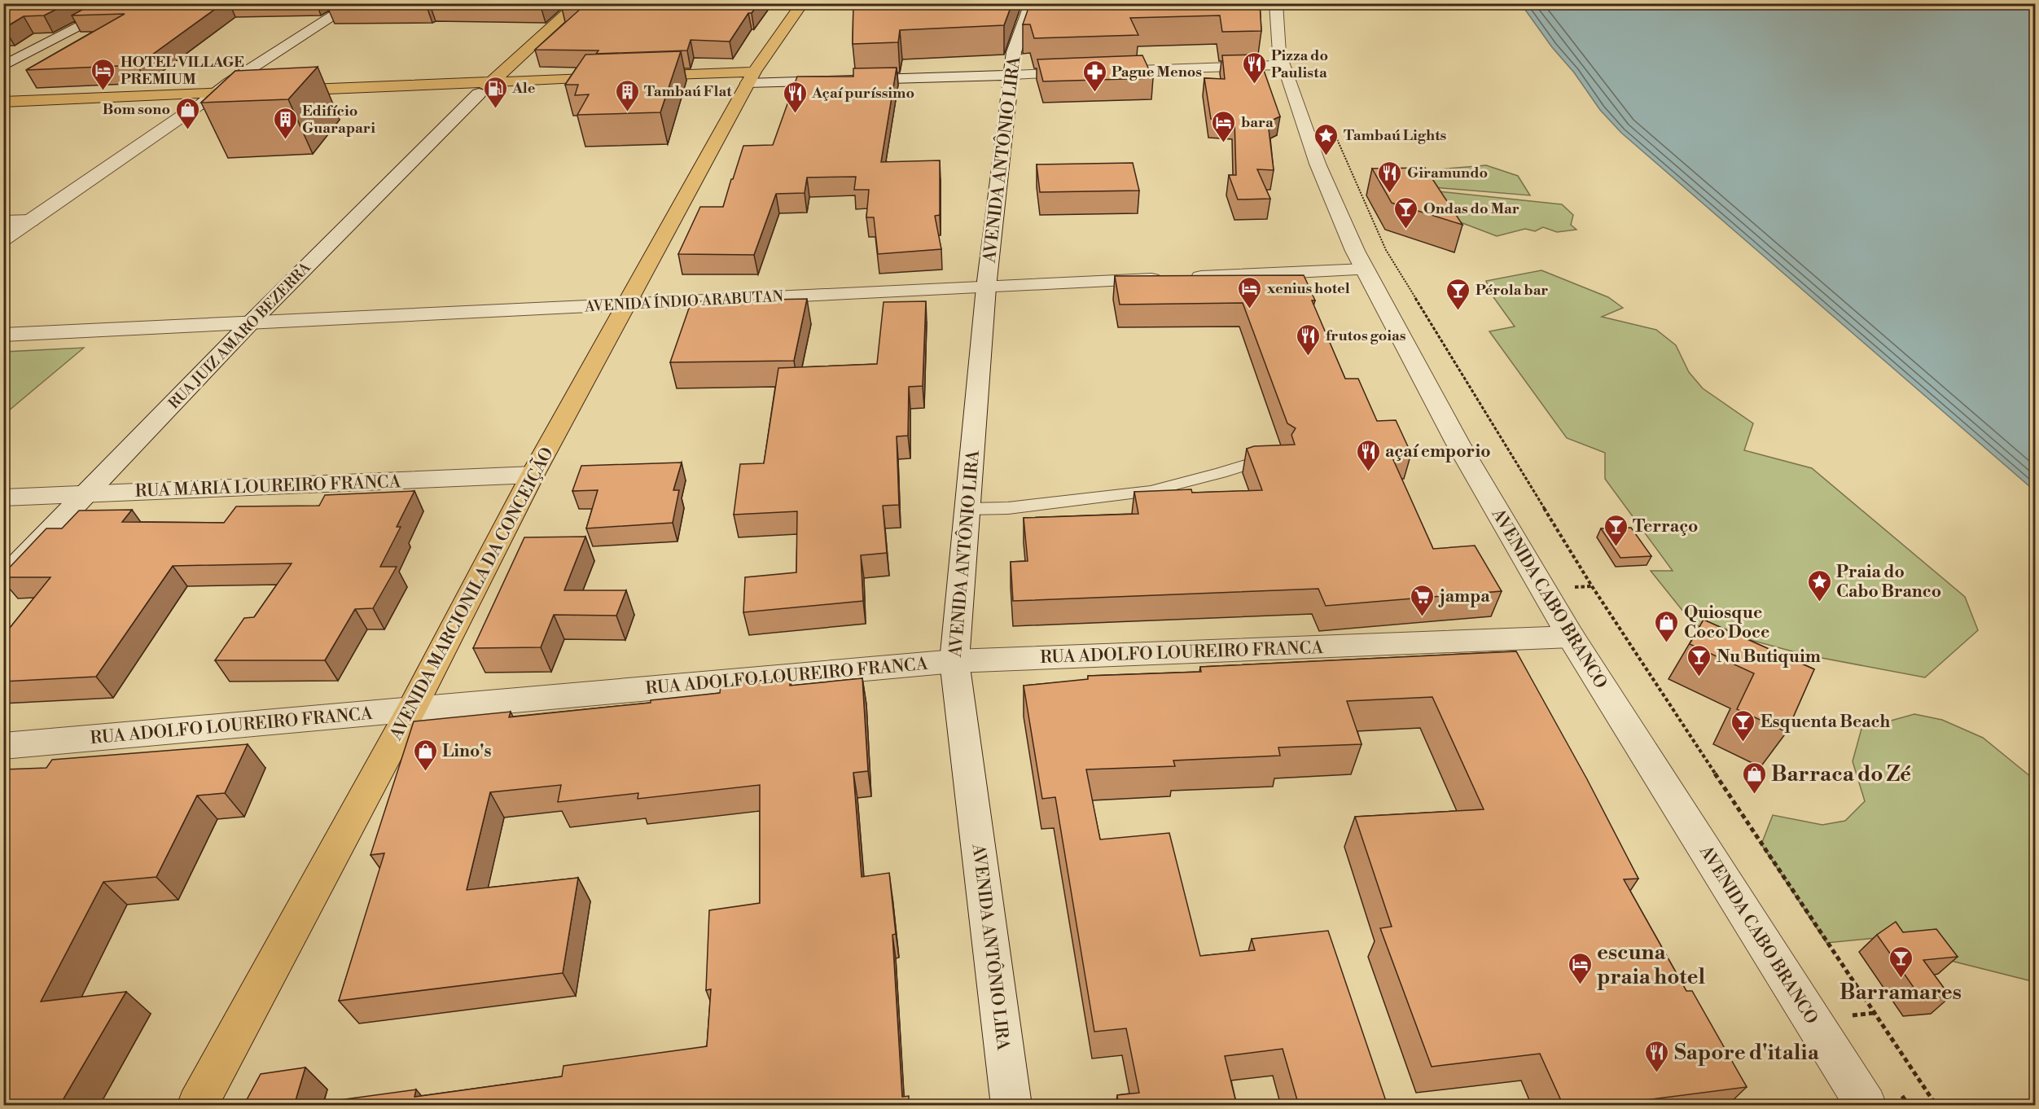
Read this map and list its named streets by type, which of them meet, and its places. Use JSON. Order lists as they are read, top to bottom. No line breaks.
{"streets":{"main road":["AVENIDA MARCIONILA DA CONCEIÇÃO"],"street":["AVENIDA ANTÔNIO LIRA","AVENIDA ÍNDIO ARABUTAN","RUA JUIZ AMARO BEZERRA","RUA MARIA LOUREIRO FRANCA","AVENIDA CABO BRANCO","RUA ADOLFO LOUREIRO FRANCA"]},"crossings":[["AVENIDA ANTÔNIO LIRA","AVENIDA ÍNDIO ARABUTAN"],["AVENIDA ANTÔNIO LIRA","RUA ADOLFO LOUREIRO FRANCA"],["AVENIDA ÍNDIO ARABUTAN","RUA JUIZ AMARO BEZERRA"],["AVENIDA ÍNDIO ARABUTAN","AVENIDA MARCIONILA DA CONCEIÇÃO"],["AVENIDA ÍNDIO ARABUTAN","AVENIDA CABO BRANCO"],["RUA JUIZ AMARO BEZERRA","RUA MARIA LOUREIRO FRANCA"],["RUA MARIA LOUREIRO FRANCA","AVENIDA MARCIONILA DA CONCEIÇÃO"],["AVENIDA MARCIONILA DA CONCEIÇÃO","RUA ADOLFO LOUREIRO FRANCA"],["AVENIDA CABO BRANCO","RUA ADOLFO LOUREIRO FRANCA"]],"places":{"restaurant":["Pizza do Paulista","Açaí puríssimo","Giramundo","frutos goias","açaí emporio","Sapore d'italia"],"hotel":["HOTEL VILLAGE PREMIUM","bara","xenius hotel","escuna praia hotel"],"pharmacy":["Pague Menos"],"fuel station":["Ale"],"building":["Tambaú Flat","Edifício Guarapari"],"shop":["Bom sono","Quiosque Coco Doce","Lino's","Barraca do Zé"],"place":["Tambaú Lights","Praia do Cabo Branco"],"bar":["Ondas do Mar","Pérola bar","Terraço","Nu Butiquim","Esquenta Beach","Barramares"],"supermarket":["jampa"]}}
